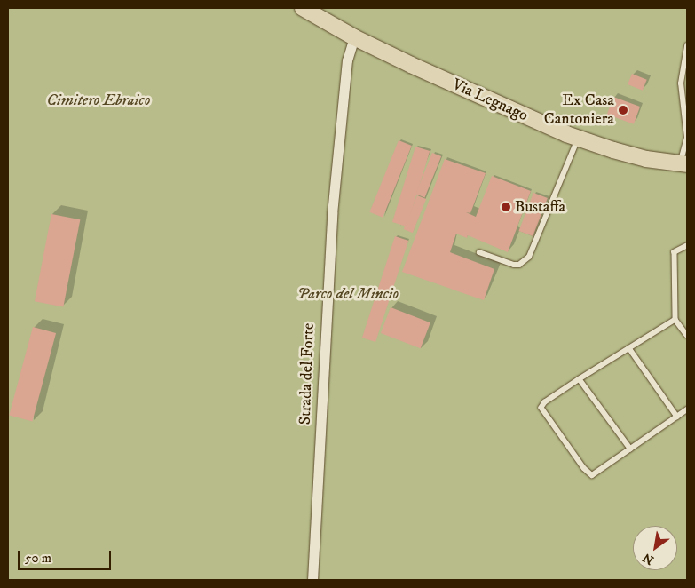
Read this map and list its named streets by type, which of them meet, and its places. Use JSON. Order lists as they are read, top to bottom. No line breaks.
{"streets":{"main road":["Via Legnago"],"street":["Strada del Forte"]},"crossings":[["Via Legnago","Strada del Forte"]],"parks":["Cimitero Ebraico","Parco del Mincio"],"places":["Ex Casa Cantoniera","Bustaffa"],"scale_bar":"50 m","north":"bottom left"}
